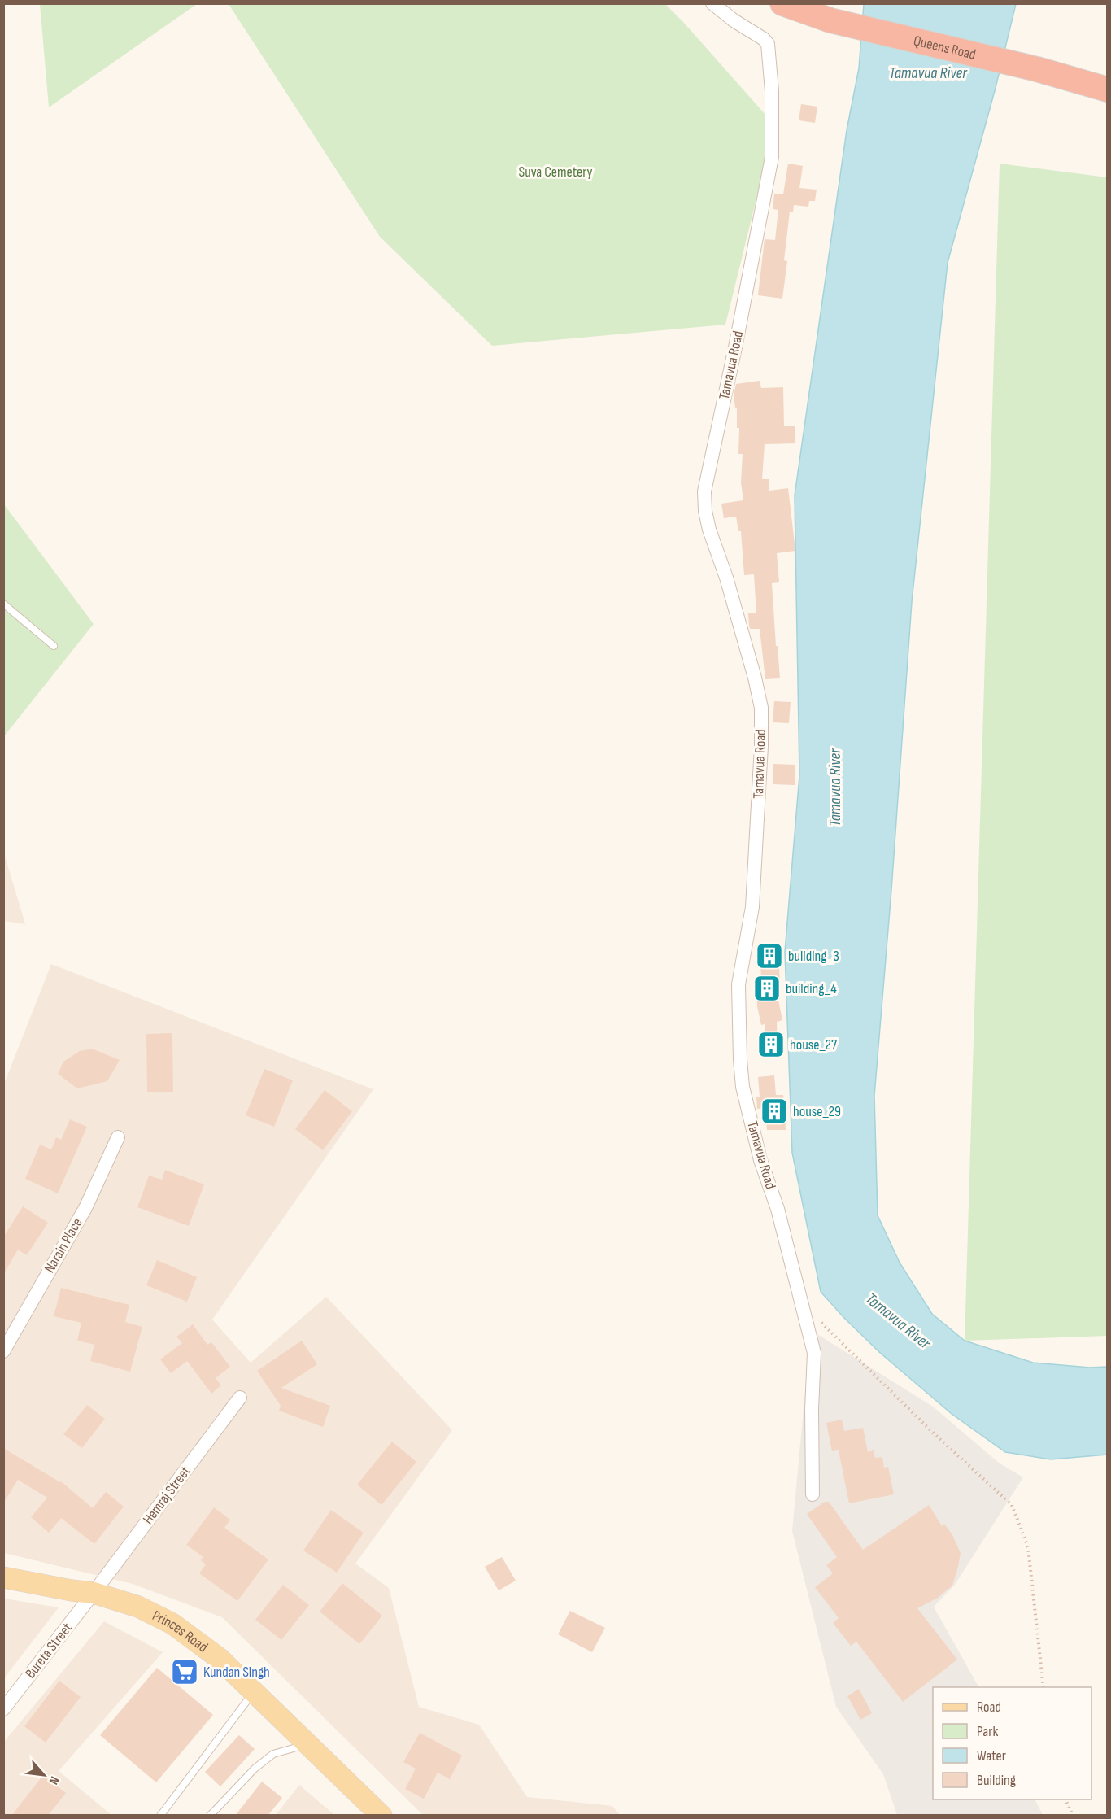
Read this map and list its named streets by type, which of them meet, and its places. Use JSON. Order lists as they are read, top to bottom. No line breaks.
{"streets":{"highway":["Queens Road"],"main road":["Princes Road"],"street":["Tamavua Road","Narain Place","Hemraj Street","Bureta Street"]},"crossings":[["Hemraj Street","Princes Road"],["Hemraj Street","Bureta Street"],["Princes Road","Bureta Street"]],"water":["Tamavua River"],"parks":["Suva Cemetery"],"places":{"building":["building_3","building_4","house_27","house_29"],"supermarket":["Kundan Singh"]},"legend":["Road","Park","Water","Building"],"north":"bottom right"}
